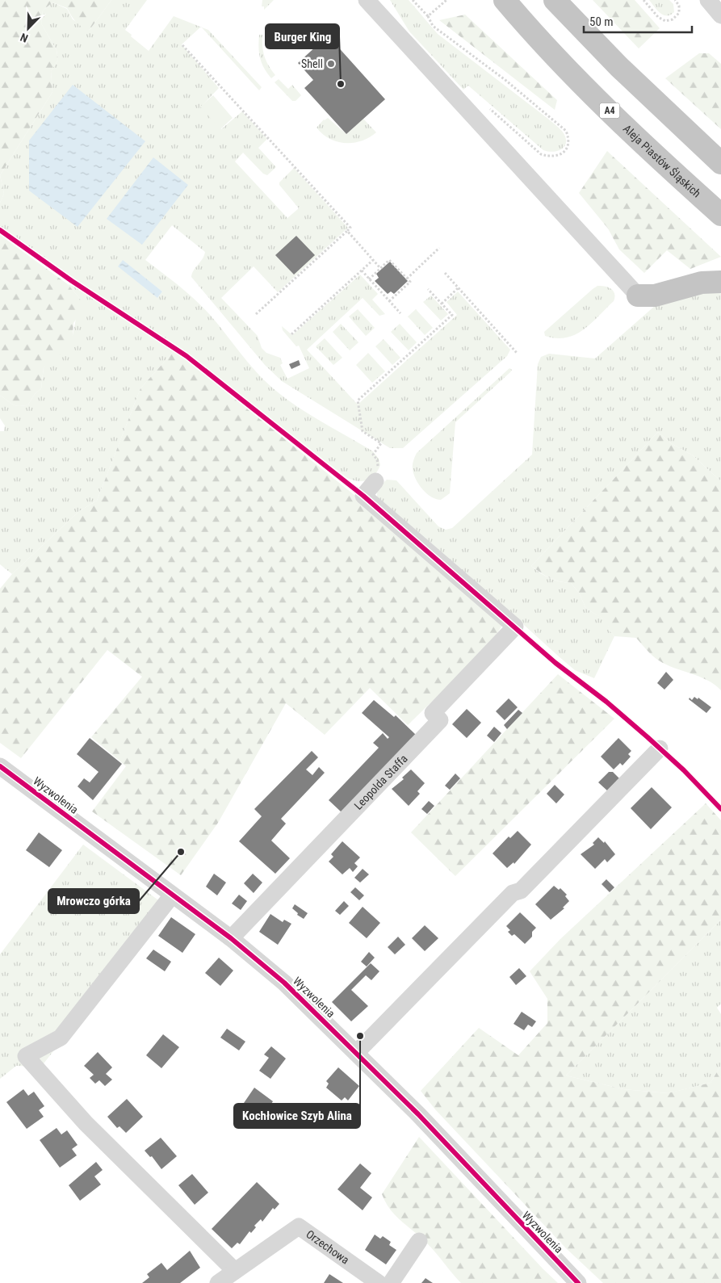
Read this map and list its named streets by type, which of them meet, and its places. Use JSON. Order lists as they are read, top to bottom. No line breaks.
{"streets":{"highway":["A4","Aleja Piastów Śląskich"],"street":["Leopolda Staffa","Wyzwolenia","Orzechowa"]},"crossings":[["Leopolda Staffa","Wyzwolenia"]],"places":["Shell","Burger King","Mrowczo górka","Kochłowice Szyb Alina"],"scale_bar":"50 m","north":"bottom left"}
